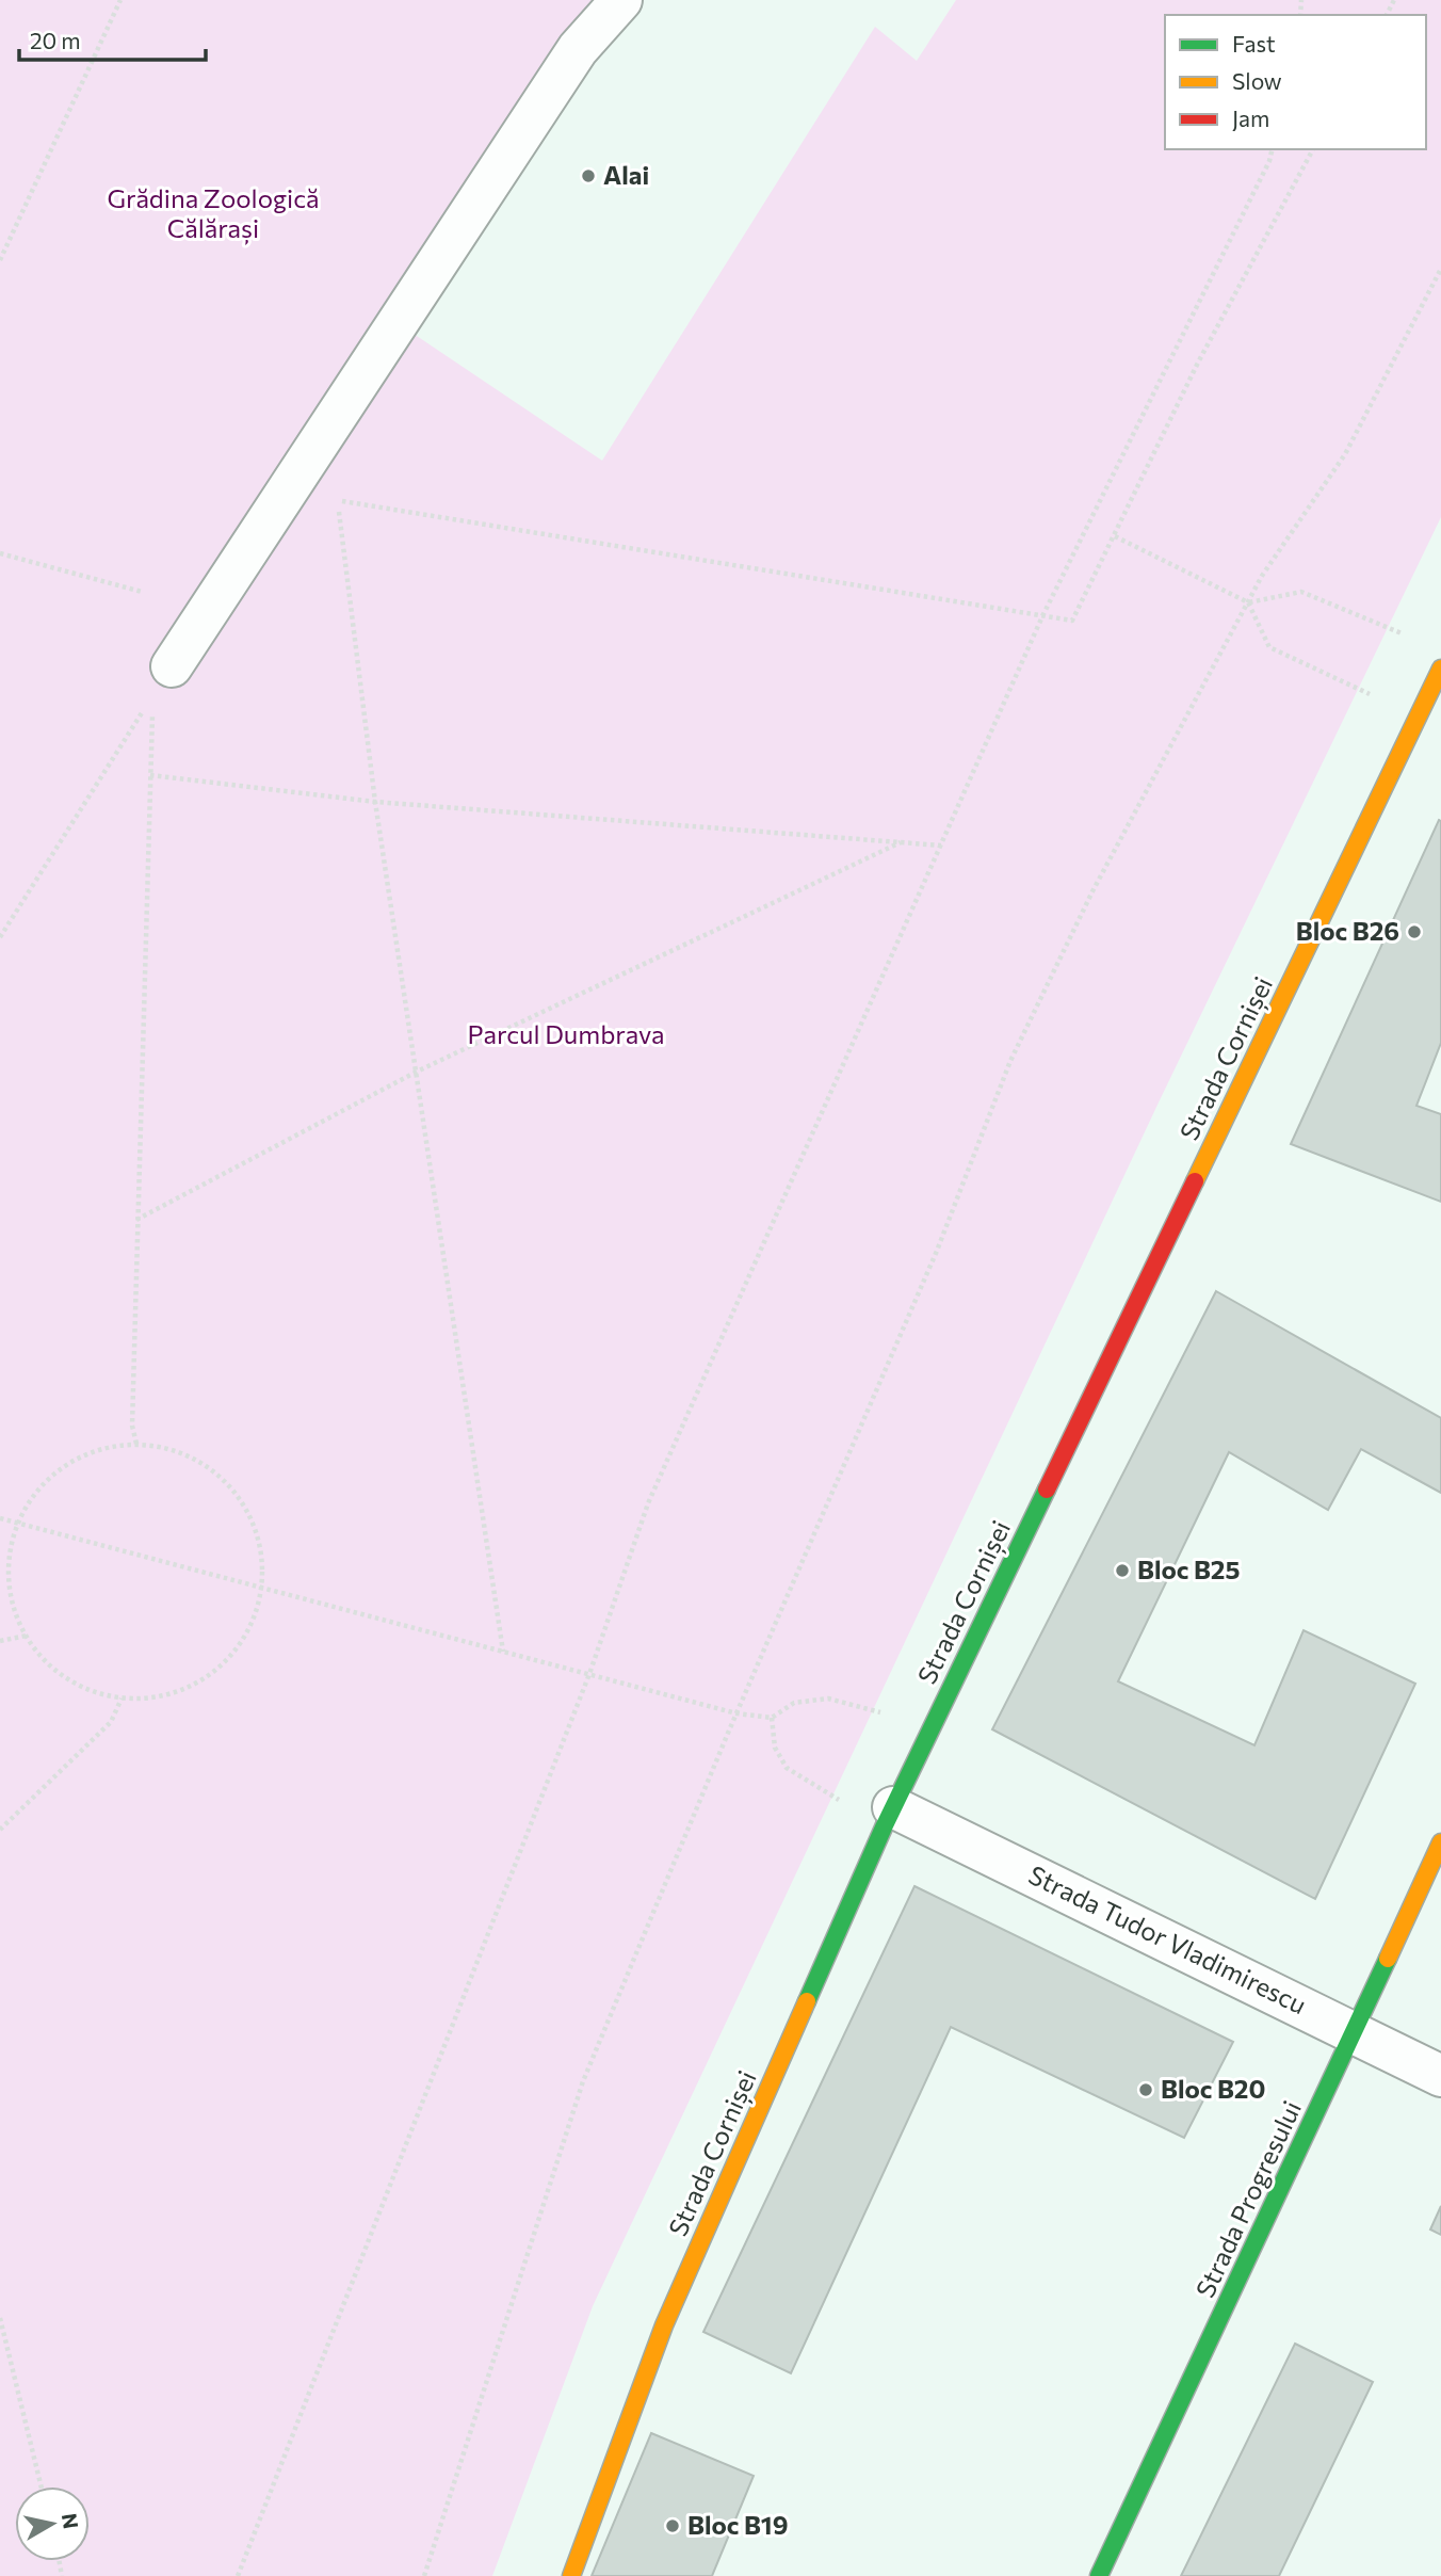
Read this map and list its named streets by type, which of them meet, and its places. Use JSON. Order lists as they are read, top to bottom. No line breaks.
{"streets":{"street":["Strada Cornișei","Strada Tudor Vladimirescu","Strada Progresului"]},"crossings":[["Strada Cornișei","Strada Tudor Vladimirescu"],["Strada Tudor Vladimirescu","Strada Progresului"]],"parks":["Grădina Zoologică Călărași","Parcul Dumbrava"],"places":["Alai","Bloc B26","Bloc B25","Bloc B20","Bloc B19"],"legend":["Fast","Slow","Jam"],"scale_bar":"20 m","north":"right"}
